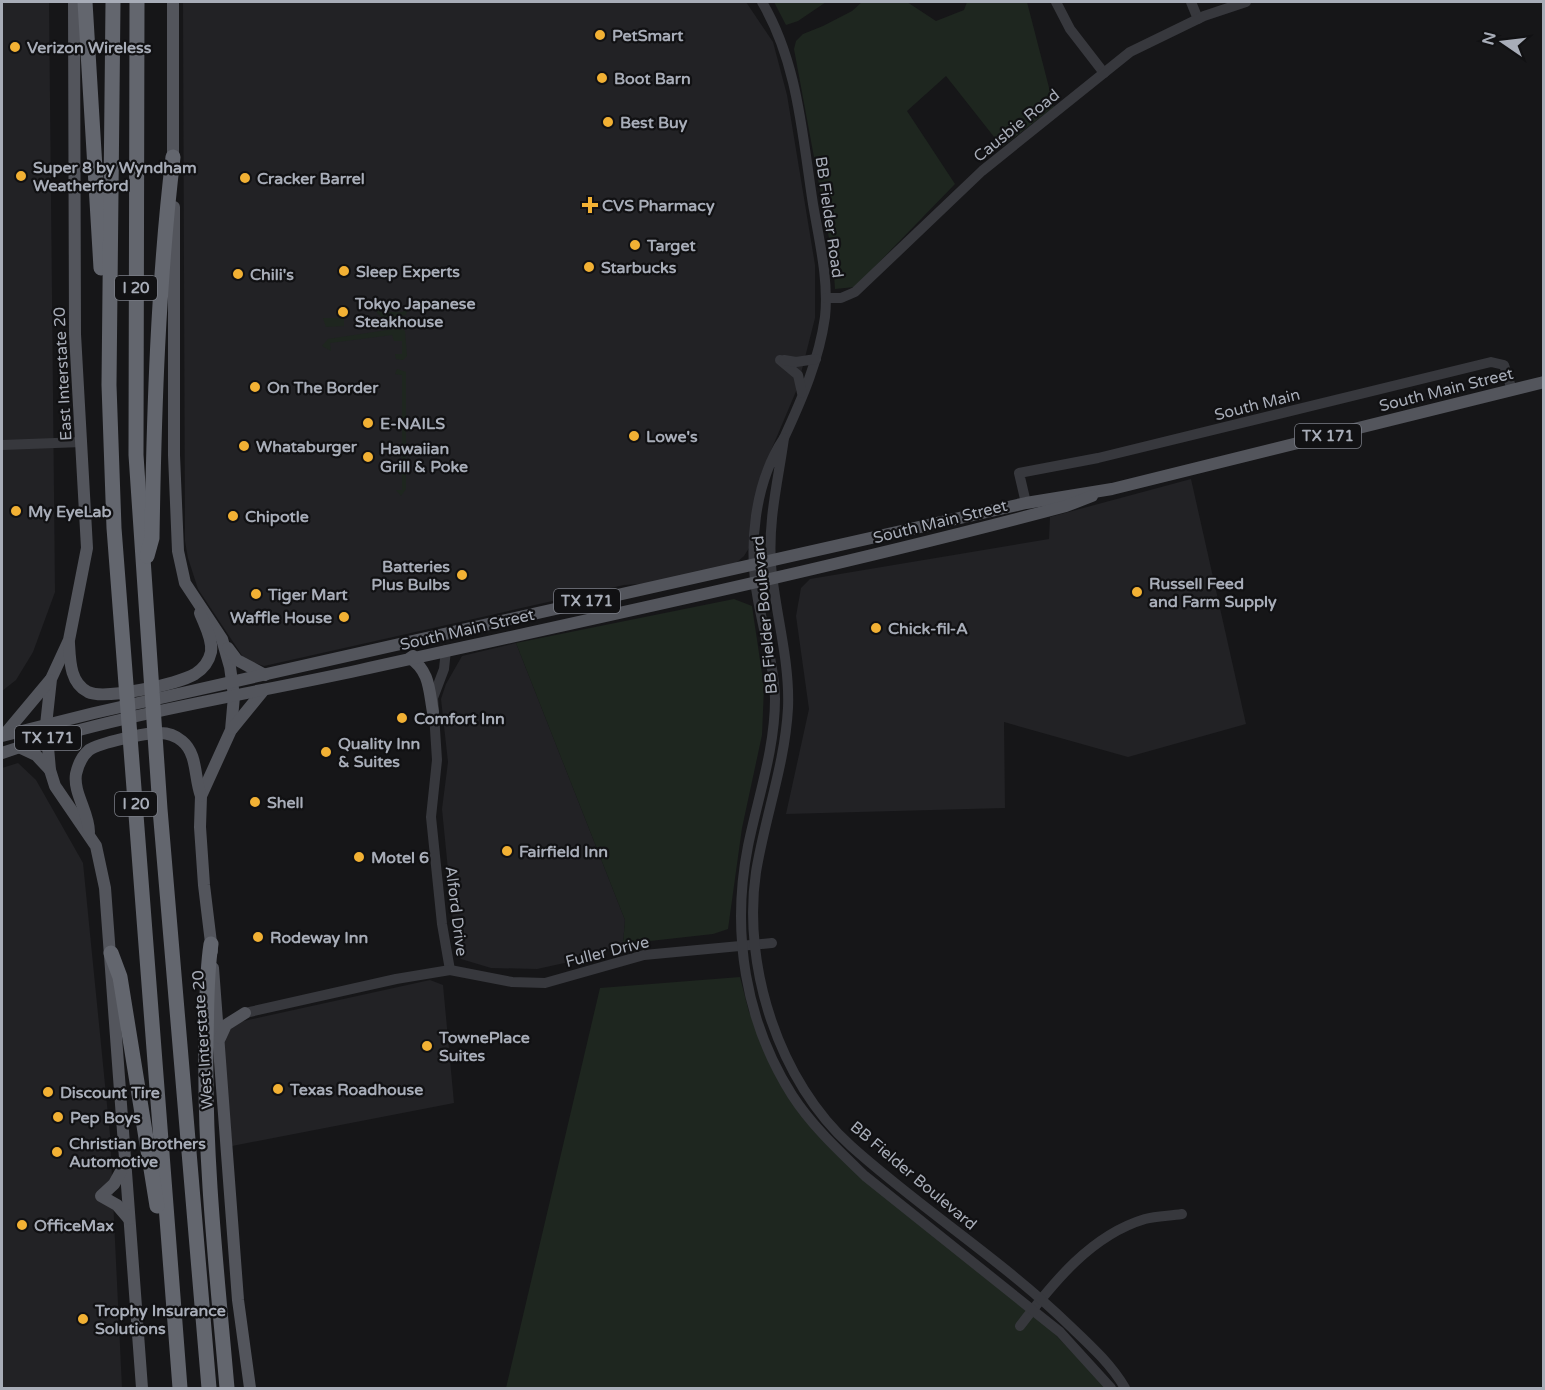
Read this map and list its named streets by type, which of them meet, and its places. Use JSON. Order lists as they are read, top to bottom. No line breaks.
{"streets":{"highway":["I 20"],"main road":["East Interstate 20","South Main Street","TX 171","West Interstate 20"],"street":["Causbie Road","BB Fielder Road","South Main","BB Fielder Boulevard","Alford Drive","Fuller Drive"]},"crossings":[["Causbie Road","BB Fielder Road"],["BB Fielder Road","BB Fielder Boulevard"],["East Interstate 20","South Main Street"],["South Main Street","South Main"],["South Main Street","BB Fielder Boulevard"],["South Main Street","Alford Drive"],["South Main Street","West Interstate 20"],["BB Fielder Boulevard","Fuller Drive"],["Alford Drive","Fuller Drive"]],"places":{"other":["PetSmart","Verizon Wireless","Boot Barn","Best Buy","Super 8 by Wyndham Weatherford","Cracker Barrel","Target","Starbucks","Sleep Experts","Chili's","Tokyo Japanese Steakhouse","On The Border","E-NAILS","Lowe's","Whataburger","Hawaiian Grill & Poke","My EyeLab","Chipotle","Batteries Plus Bulbs","Russell Feed and Farm Supply","Tiger Mart","Waffle House","Chick-fil-A","Comfort Inn","Quality Inn & Suites","Shell","Fairfield Inn","Motel 6","Rodeway Inn","TownePlace Suites","Texas Roadhouse","Discount Tire","Pep Boys","Christian Brothers Automotive","OfficeMax","Trophy Insurance Solutions"],"health":["CVS Pharmacy"]},"north":"left"}
